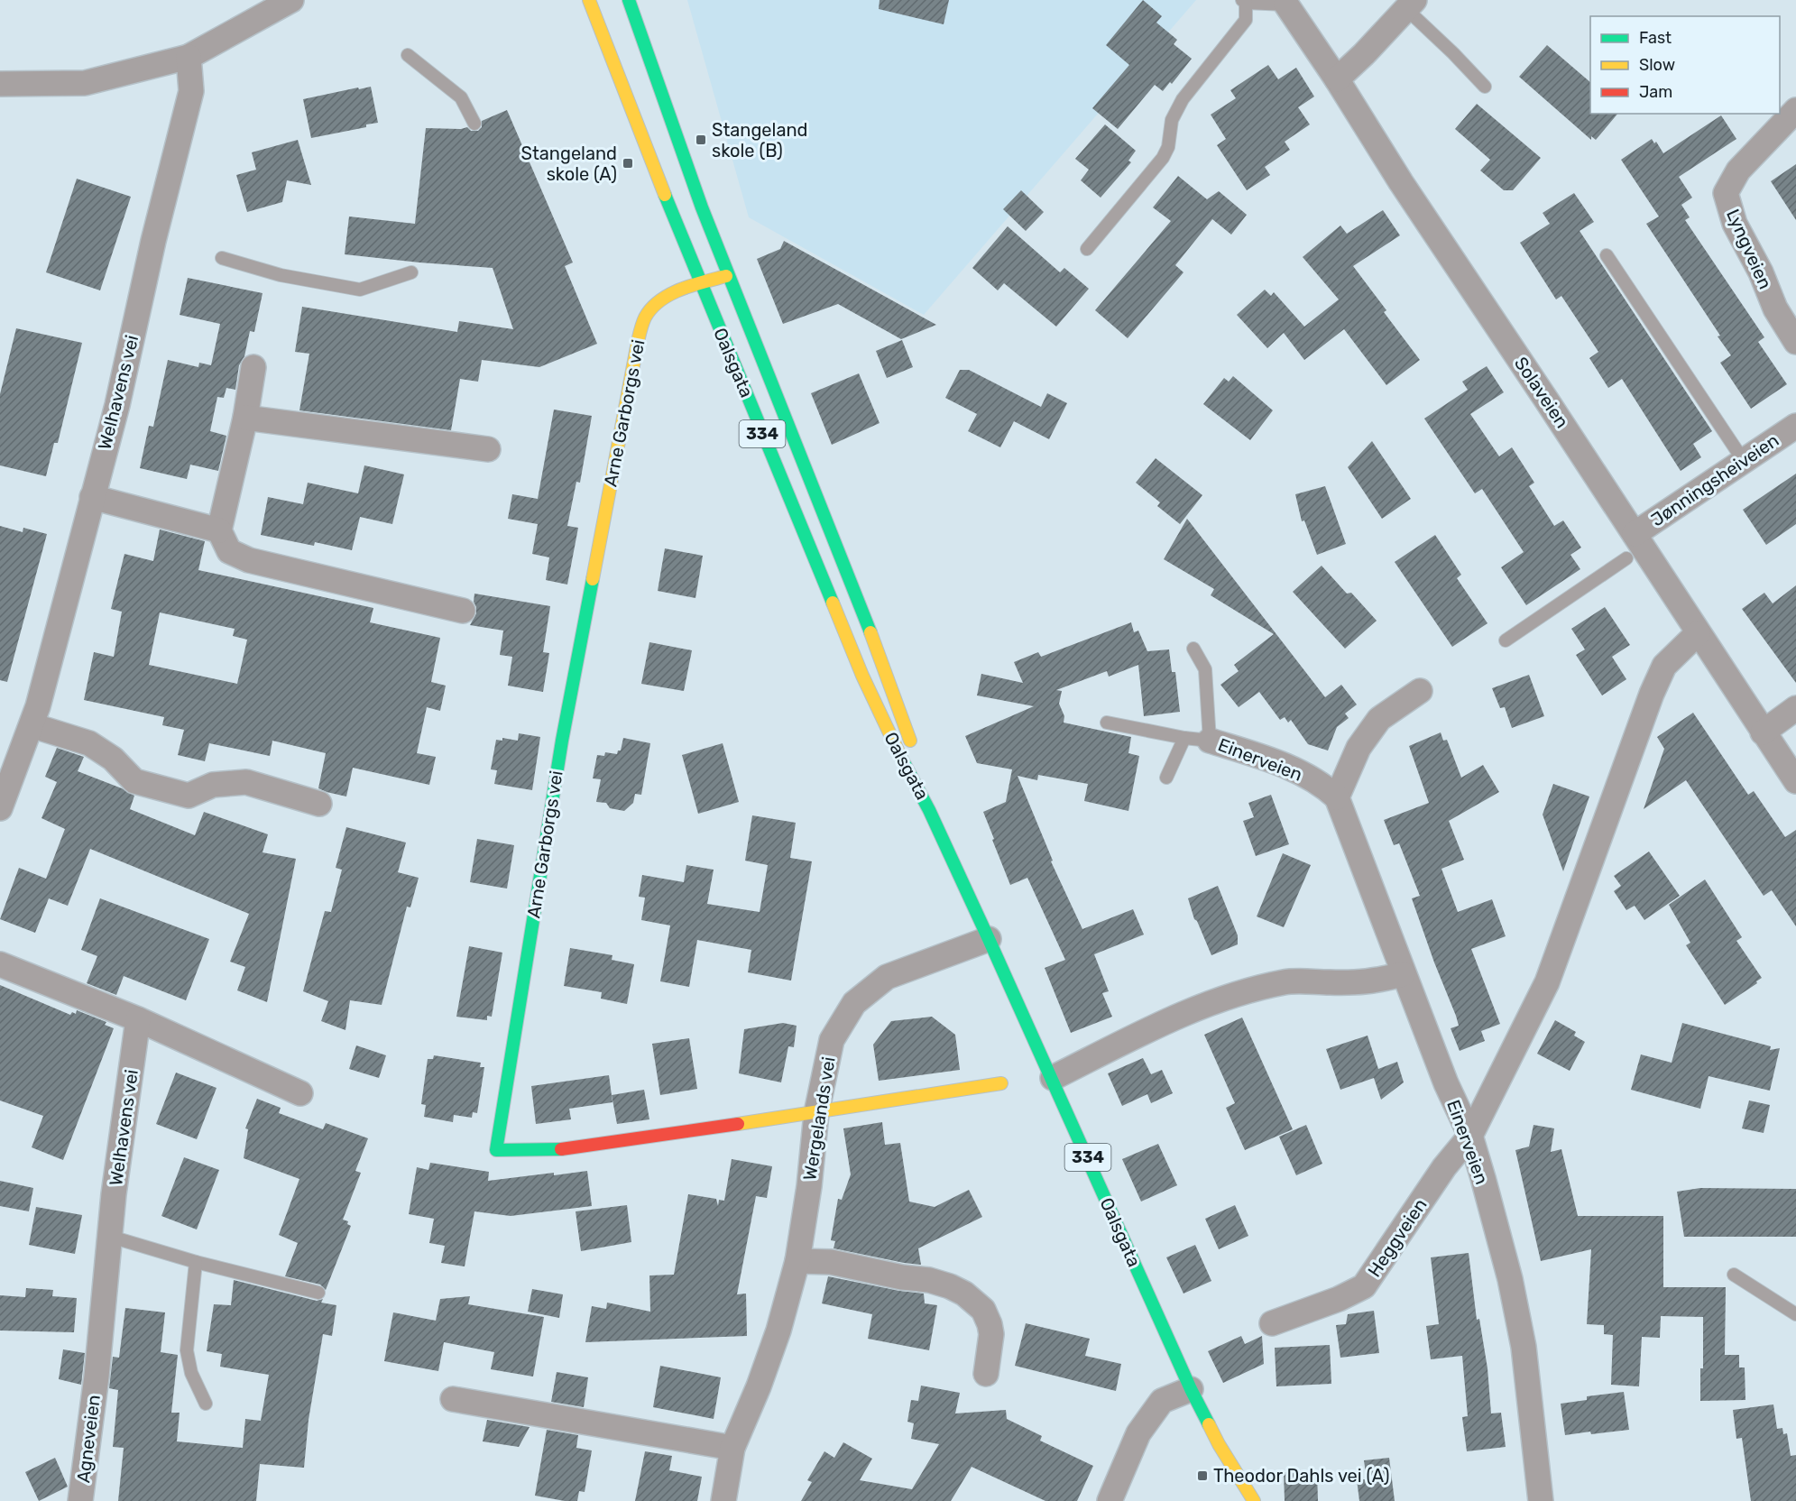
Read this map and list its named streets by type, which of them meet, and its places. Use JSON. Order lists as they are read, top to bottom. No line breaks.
{"streets":{"main road":["Oalsgata","Arne Garborgs vei","334"],"street":["Lyngveien","Welhavens vei","Solaveien","Jønningsheiveien","Einerveien","Wergelands vei","Heggveien","Agneveien"]},"crossings":[["Oalsgata","Arne Garborgs vei"],["Oalsgata","Wergelands vei"],["Welhavens vei","Agneveien"],["Solaveien","Jønningsheiveien"],["Solaveien","Heggveien"],["Arne Garborgs vei","Wergelands vei"],["Einerveien","Heggveien"]],"places":{"transit":["Stangeland skole (B)","Stangeland skole (A)","Theodor Dahls vei (A)"]},"legend":["Fast","Slow","Jam"]}
